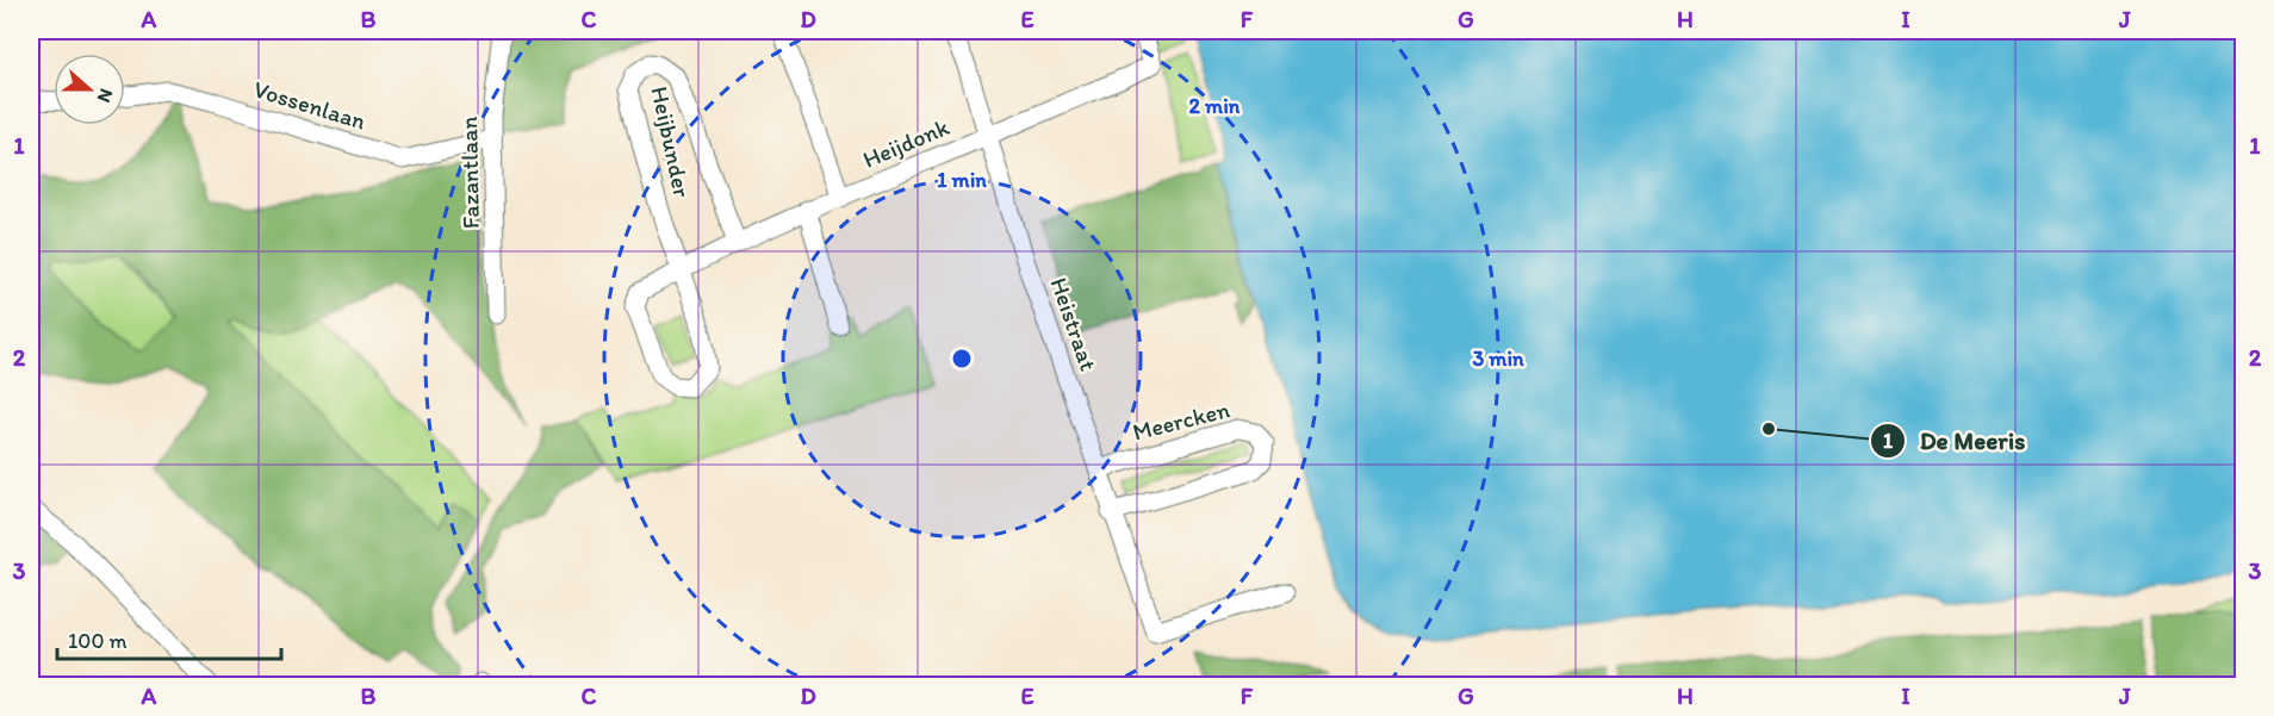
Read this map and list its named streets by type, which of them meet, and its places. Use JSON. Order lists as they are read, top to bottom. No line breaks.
{"streets":{"street":["Vossenlaan","Heijbunder","Heijdonk","Fazantlaan","Heistraat","Meercken"]},"crossings":[["Vossenlaan","Fazantlaan"],["Heijbunder","Heijdonk"],["Heijdonk","Heistraat"],["Heistraat","Meercken"]],"places":["De Meeris"],"scale_bar":"100 m","north":"right","grid":{"columns":["A","B","C","D","E","F","G","H","I","J"],"rows":["1","2","3"]},"rings":["2 min","1 min","3 min"]}
